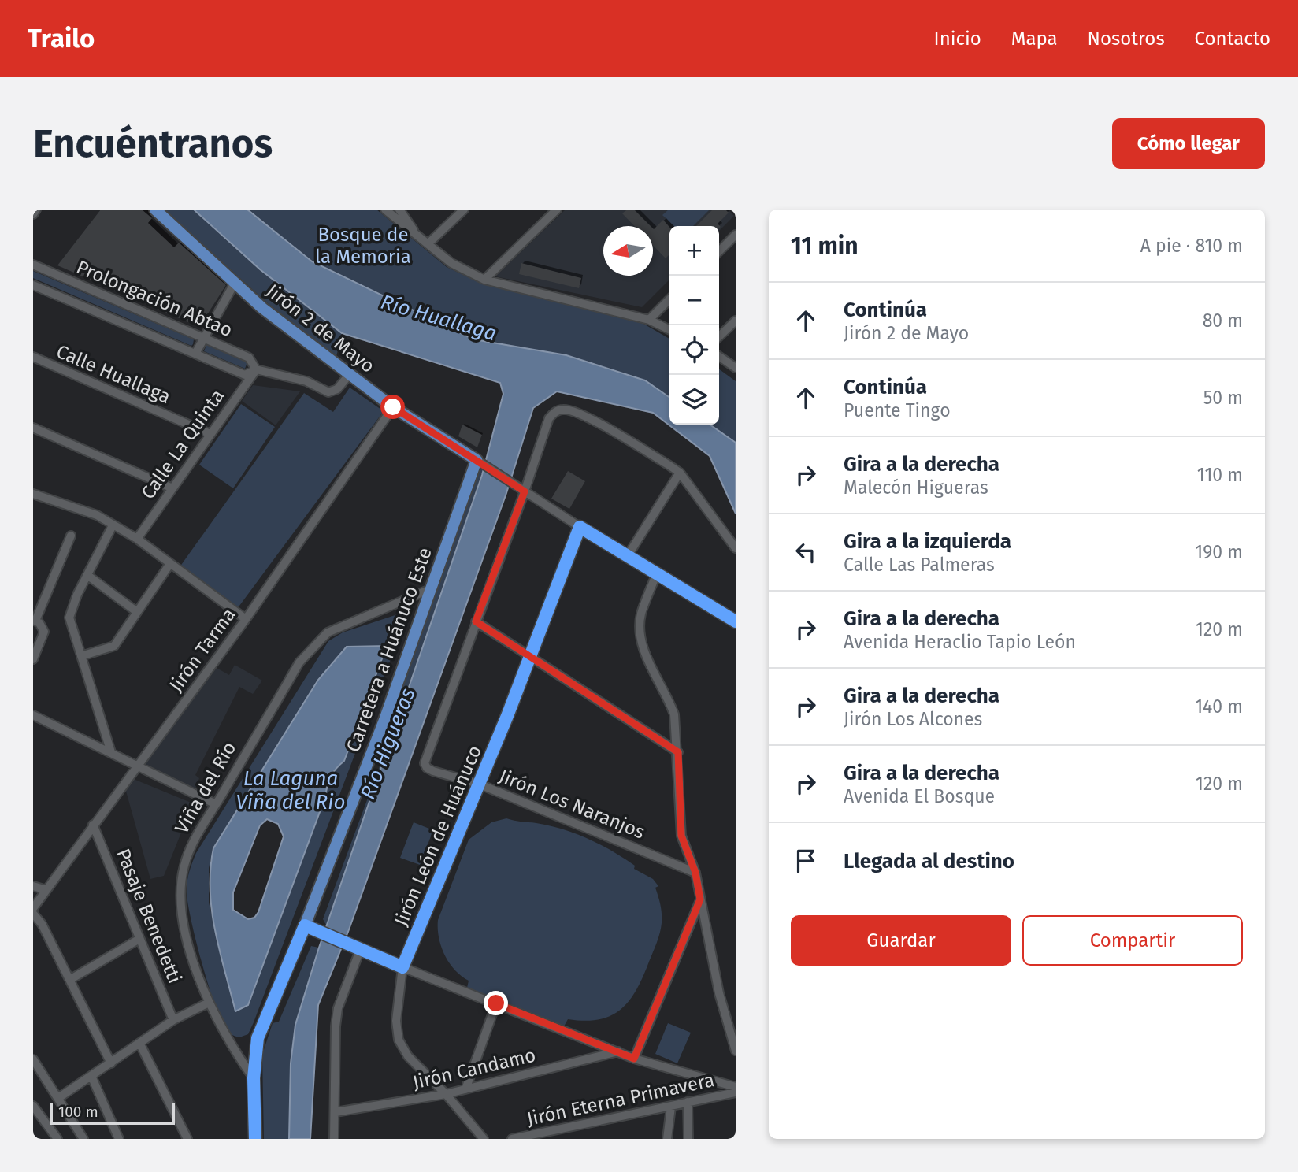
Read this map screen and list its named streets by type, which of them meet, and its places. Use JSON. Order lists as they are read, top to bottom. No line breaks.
{"streets":{"highway":["Carretera a Huánuco Este","Jirón León de Huánuco"],"main road":["Jirón 2 de Mayo"],"street":["Prolongación Abtao","Calle Huallaga","Calle La Quinta","Jirón Tarma","Viña del Río","Jirón Los Naranjos","Pasaje Benedetti","Jirón Candamo","Jirón Eterna Primavera"]},"crossings":[["Prolongación Abtao","Jirón 2 de Mayo"],["Prolongación Abtao","Calle La Quinta"],["Jirón 2 de Mayo","Jirón Tarma"],["Jirón 2 de Mayo","Carretera a Huánuco Este"],["Calle Huallaga","Calle La Quinta"],["Jirón Tarma","Pasaje Benedetti"],["Carretera a Huánuco Este","Viña del Río"],["Jirón Los Naranjos","Jirón León de Huánuco"],["Jirón León de Huánuco","Jirón Candamo"]],"water":["Río Huallaga","Río Higueras","La Laguna Viña del Rio"],"parks":["Bosque de la Memoria"],"scale_bar":"100 m","north":"left","page":{"header":"Trailo","nav":["Inicio","Mapa","Nosotros","Contacto"],"buttons":["Cómo llegar",["Guardar","Compartir"]],"title":"Encuéntranos","heading":["11 min","A pie · 810 m"],"map_buttons":["+","−"],"list":[["Continúa","Jirón 2 de Mayo","80 m"],["Continúa","Puente Tingo","50 m"],["Gira a la derecha","Malecón Higueras","110 m"],["Gira a la izquierda","Calle Las Palmeras","190 m"],["Gira a la derecha","Avenida Heraclio Tapio León","120 m"],["Gira a la derecha","Jirón Los Alcones","140 m"],["Gira a la derecha","Avenida El Bosque","120 m"],"Llegada al destino"],"scale":"100 m"}}
